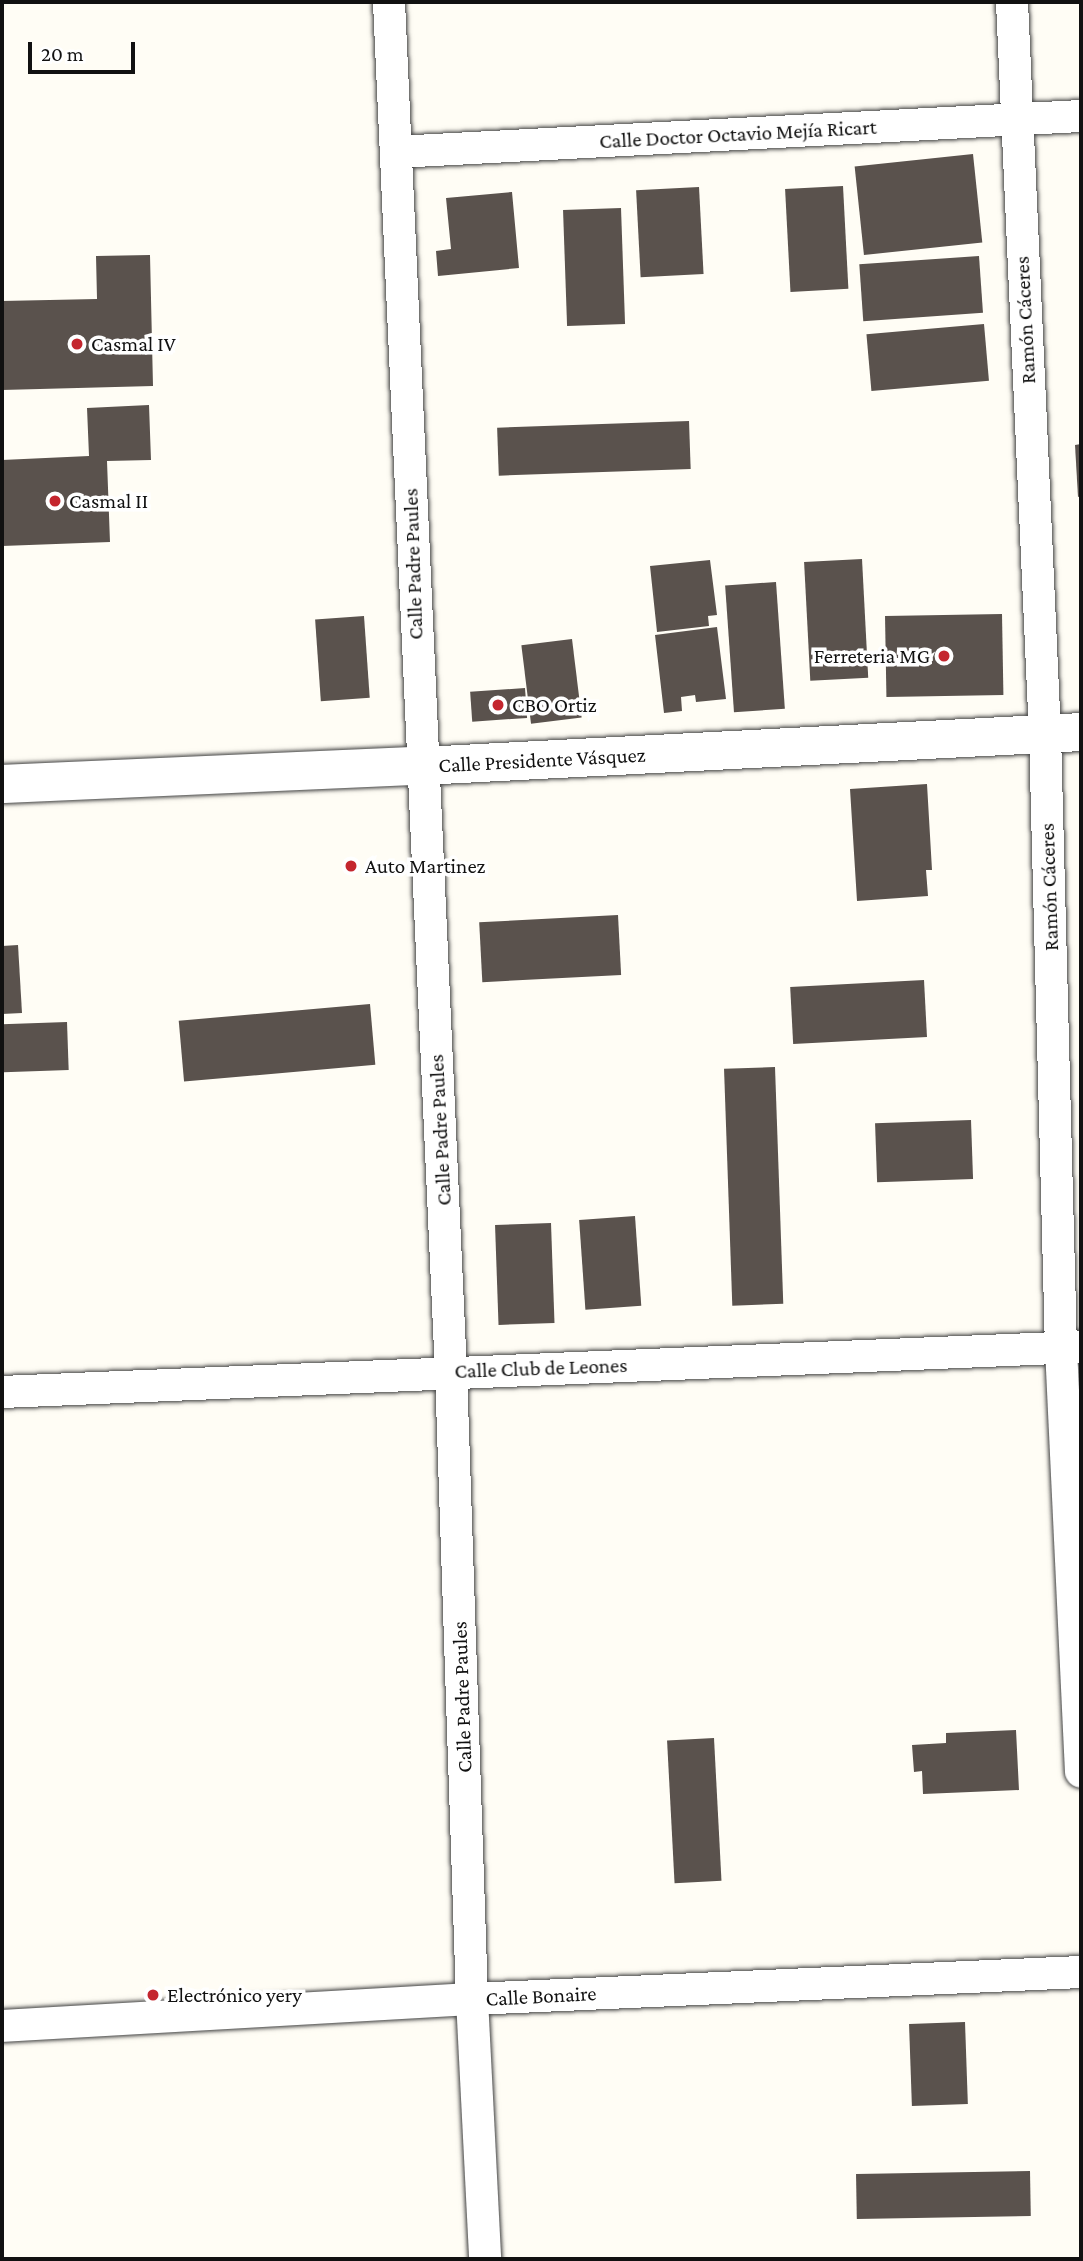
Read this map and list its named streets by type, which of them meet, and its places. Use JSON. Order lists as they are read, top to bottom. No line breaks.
{"streets":{"street":["Calle Doctor Octavio Mejía Ricart","Ramón Cáceres","Calle Padre Paules","Calle Presidente Vásquez","Calle Club de Leones","Calle Bonaire"]},"crossings":[["Calle Doctor Octavio Mejía Ricart","Ramón Cáceres"],["Calle Doctor Octavio Mejía Ricart","Calle Padre Paules"],["Ramón Cáceres","Calle Presidente Vásquez"],["Ramón Cáceres","Calle Club de Leones"],["Calle Padre Paules","Calle Presidente Vásquez"],["Calle Padre Paules","Calle Club de Leones"],["Calle Padre Paules","Calle Bonaire"]],"places":["Casmal IV","Casmal II","Ferreteria MG","CBO Ortiz","Auto Martinez","Electrónico yery"],"scale_bar":"20 m"}
